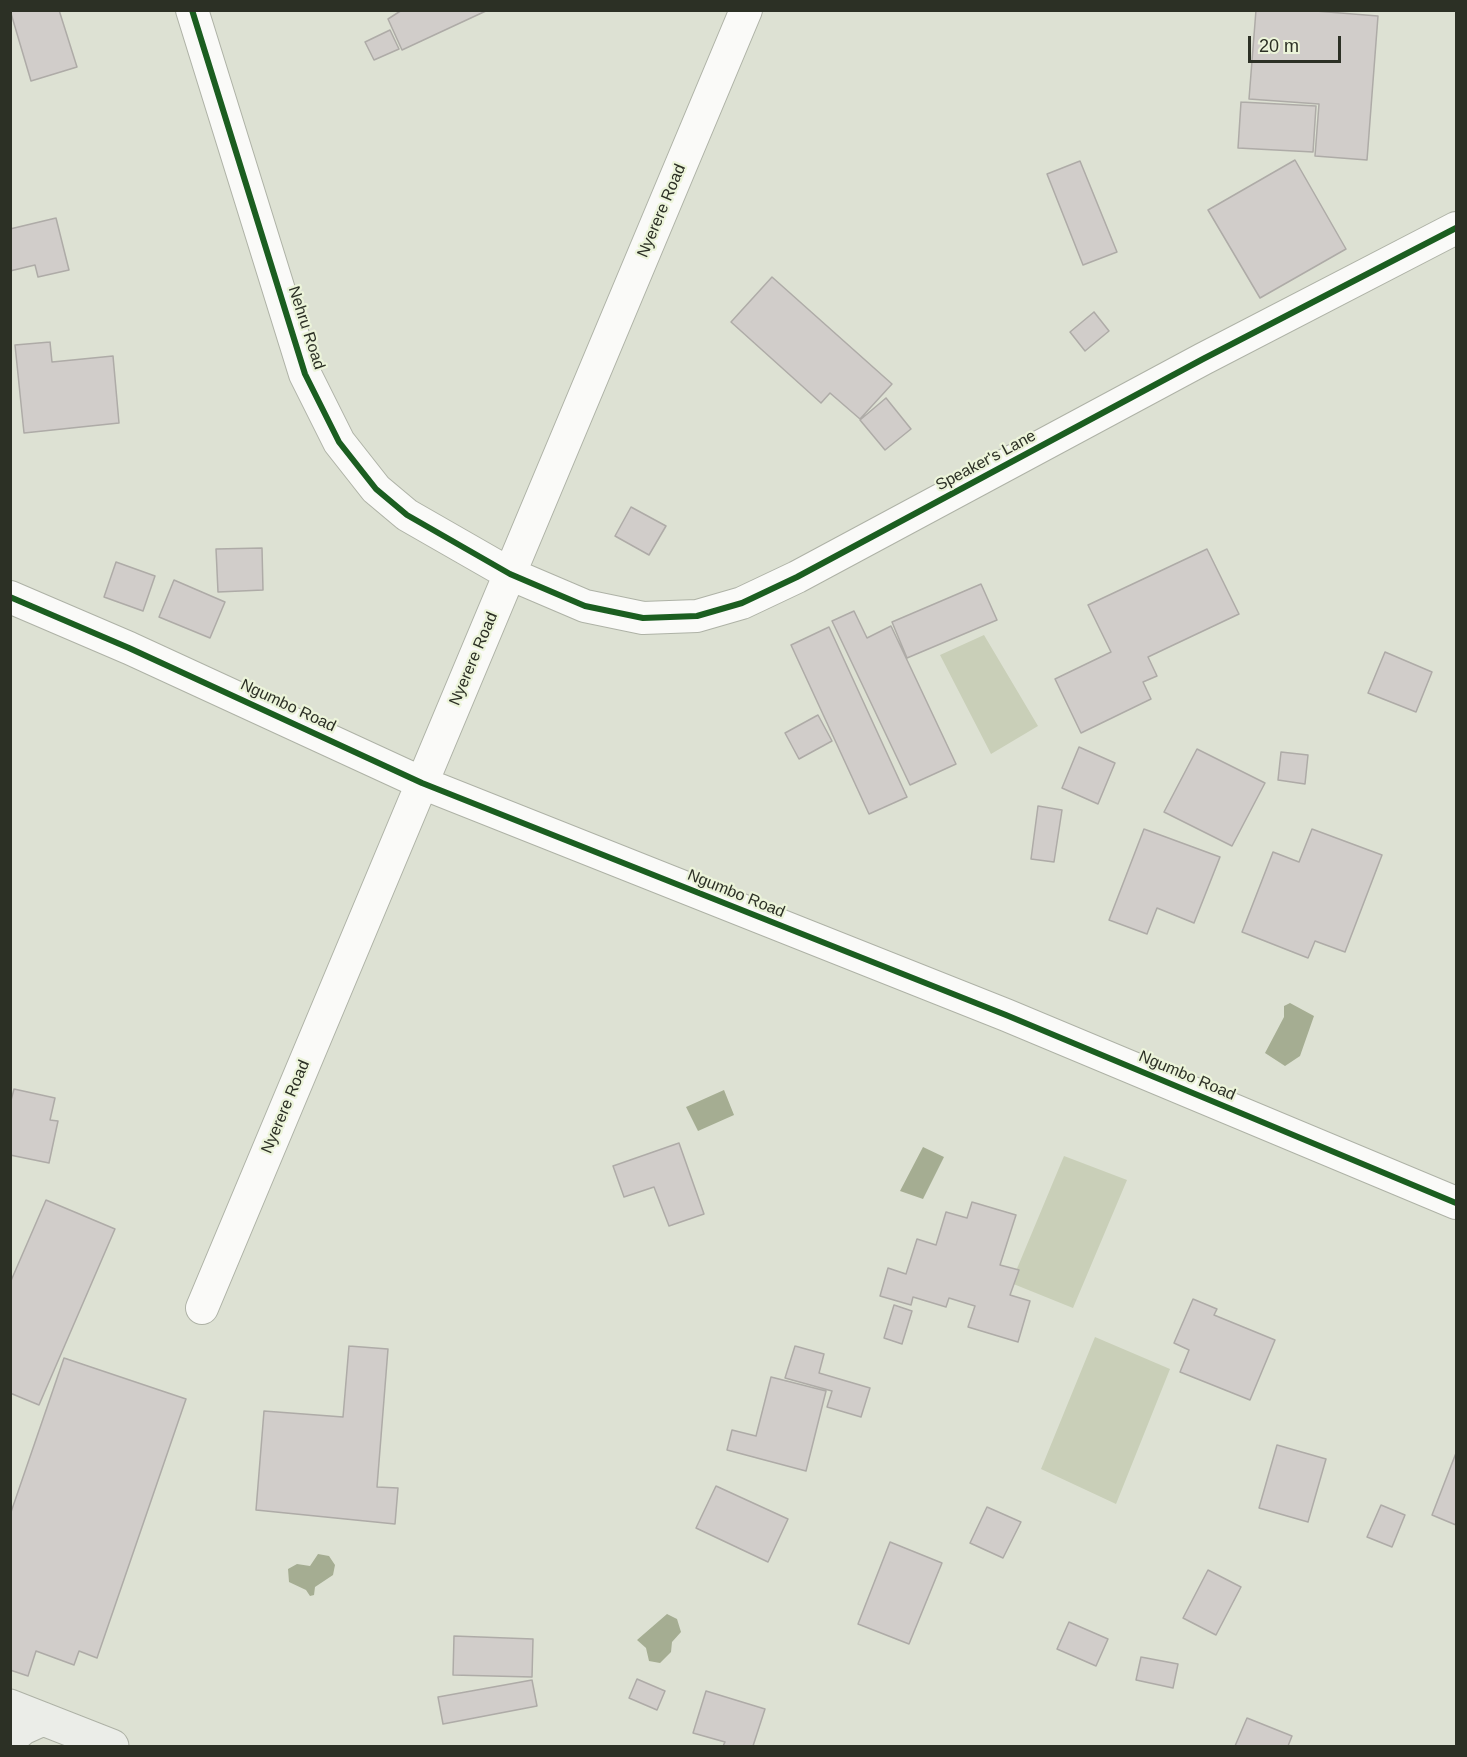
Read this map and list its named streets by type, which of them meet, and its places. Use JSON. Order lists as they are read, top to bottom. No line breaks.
{"streets":{"street":["Nyerere Road","Nehru Road","Speaker's Lane","Ngumbo Road"]},"crossings":[["Nyerere Road","Nehru Road"],["Nyerere Road","Speaker's Lane"],["Nyerere Road","Ngumbo Road"],["Nehru Road","Speaker's Lane"]],"scale_bar":"20 m"}
